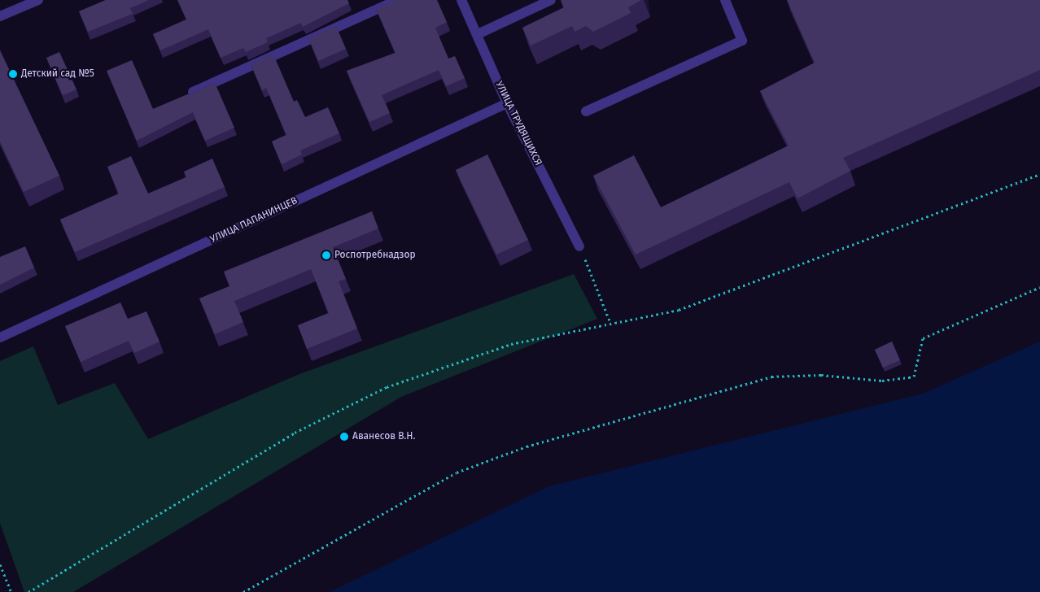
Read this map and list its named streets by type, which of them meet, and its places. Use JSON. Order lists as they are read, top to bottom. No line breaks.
{"streets":{"street":["УЛИЦА ТРУДЯЩИХСЯ","УЛИЦА ПАПАНИНЦЕВ"]},"crossings":[["УЛИЦА ТРУДЯЩИХСЯ","УЛИЦА ПАПАНИНЦЕВ"]],"places":["Детский сад №5","Роспотребнадзор","Аванесов В.Н."]}
